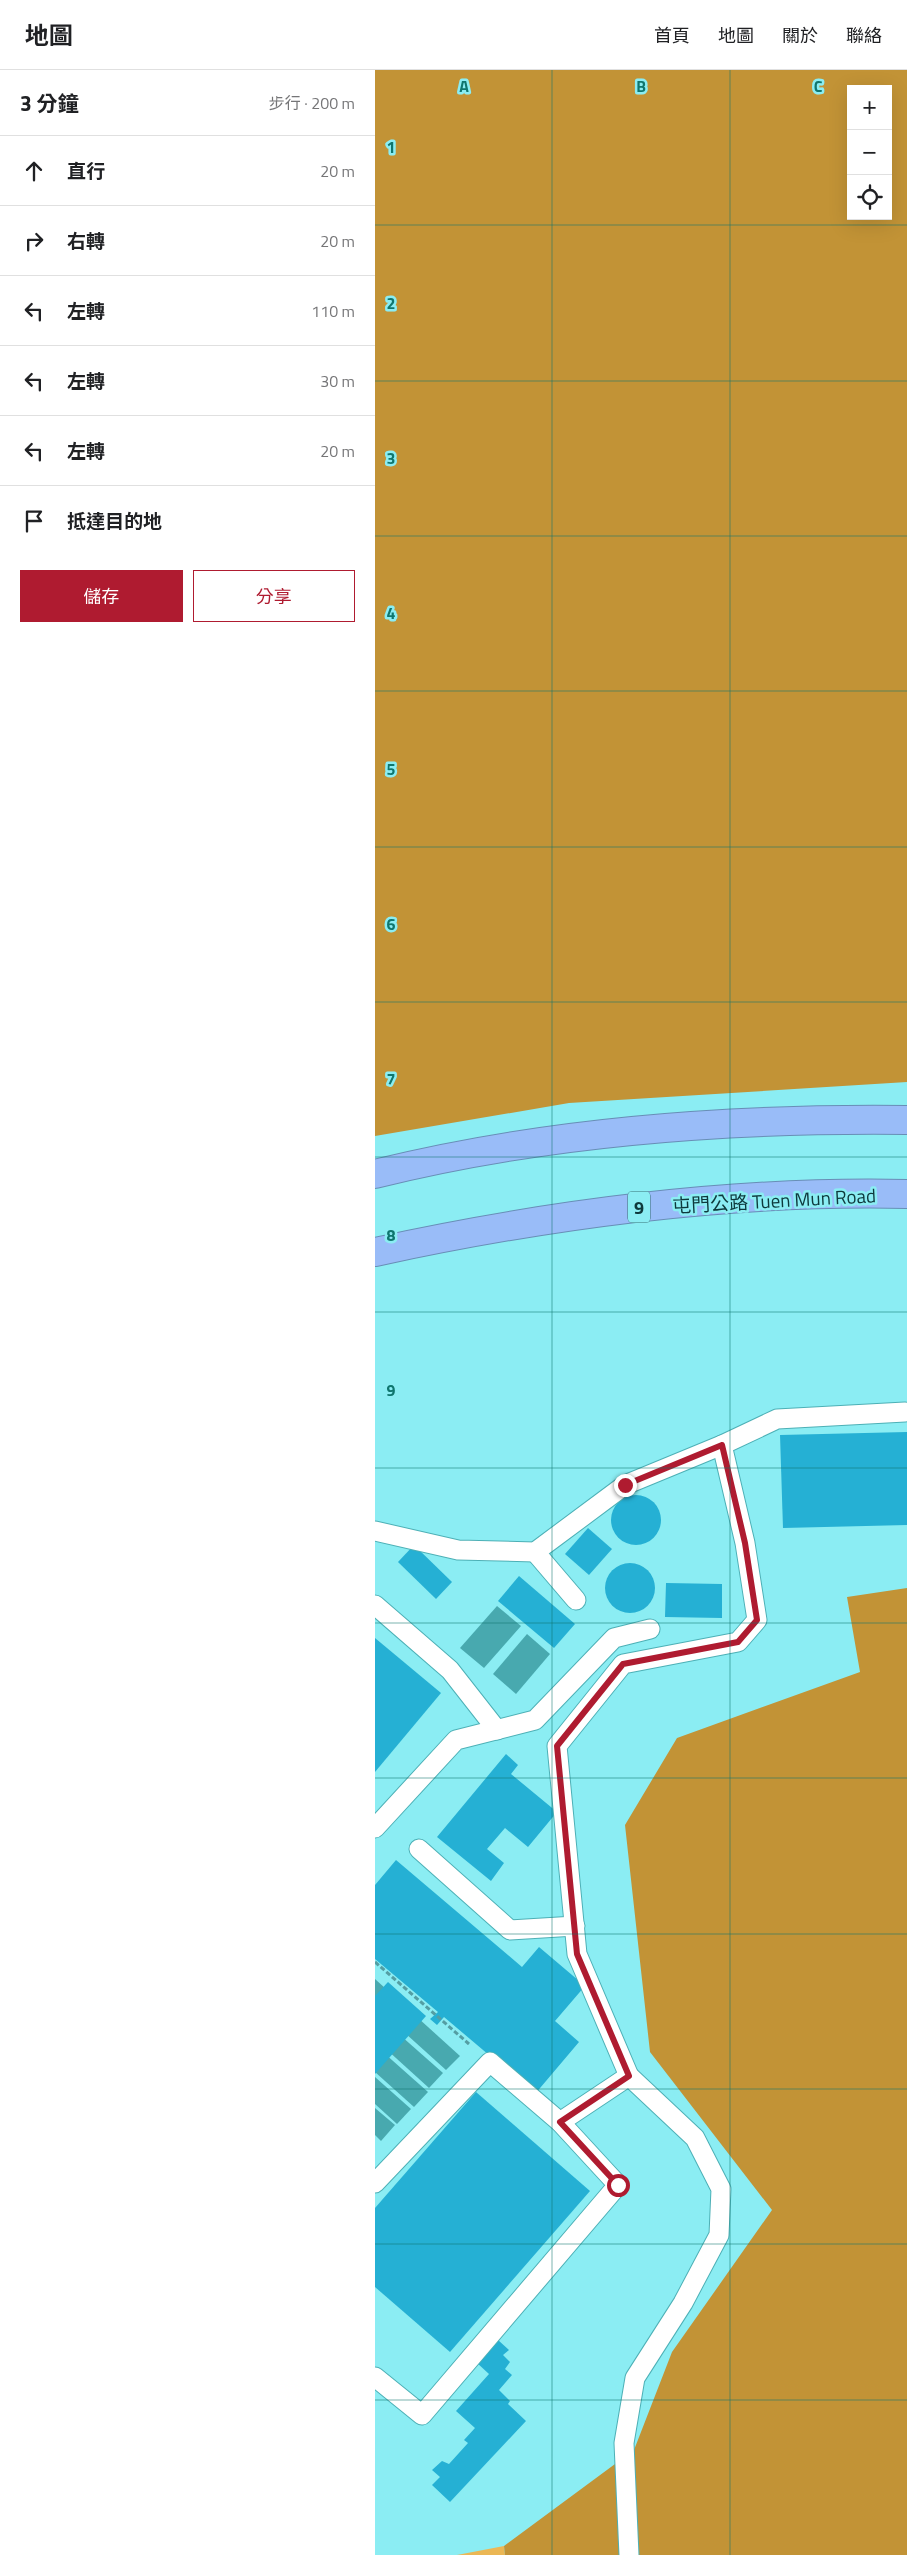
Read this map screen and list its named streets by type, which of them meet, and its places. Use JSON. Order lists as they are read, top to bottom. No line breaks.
{"streets":{"highway":["屯門公路 Tuen Mun Road","9"]},"page":{"header":"地圖","nav":["首頁","地圖","關於","聯絡"],"heading":["3 分鐘","步行 · 200 m"],"map_buttons":["+","−"],"list":[["直行","20 m"],["右轉","20 m"],["左轉","110 m"],["左轉","30 m"],["左轉","20 m"],"抵達目的地"],"buttons":["儲存","分享"]},"grid":{"columns":["A","B","C"],"rows":["1","2","3","4","5","6","7","8","9"]}}
